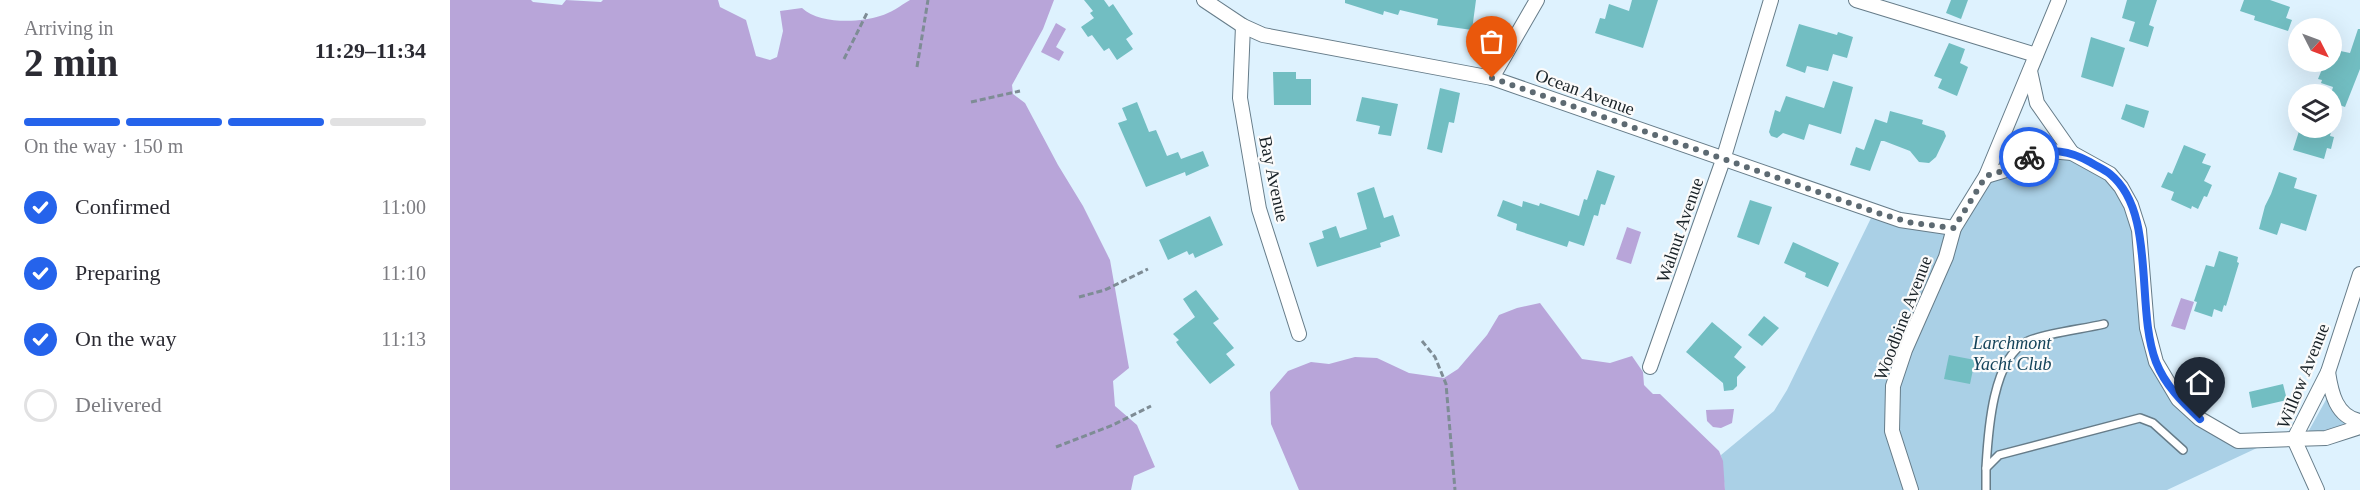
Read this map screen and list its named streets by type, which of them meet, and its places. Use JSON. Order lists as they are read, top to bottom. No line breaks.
{"streets":{"street":["Ocean Avenue","Bay Avenue","Walnut Avenue","Woodbine Avenue","Willow Avenue"]},"crossings":[["Ocean Avenue","Bay Avenue"],["Ocean Avenue","Walnut Avenue"],["Ocean Avenue","Woodbine Avenue"]],"parks":["Larchmont Yacht Club"],"north":"bottom right","page":{"heading":["2 min","Arriving in","11:29–11:34"],"bar":"On the way · 150 m","list":[["Confirmed","11:00"],["Preparing","11:10"],["On the way","11:13"],"Delivered"]}}
